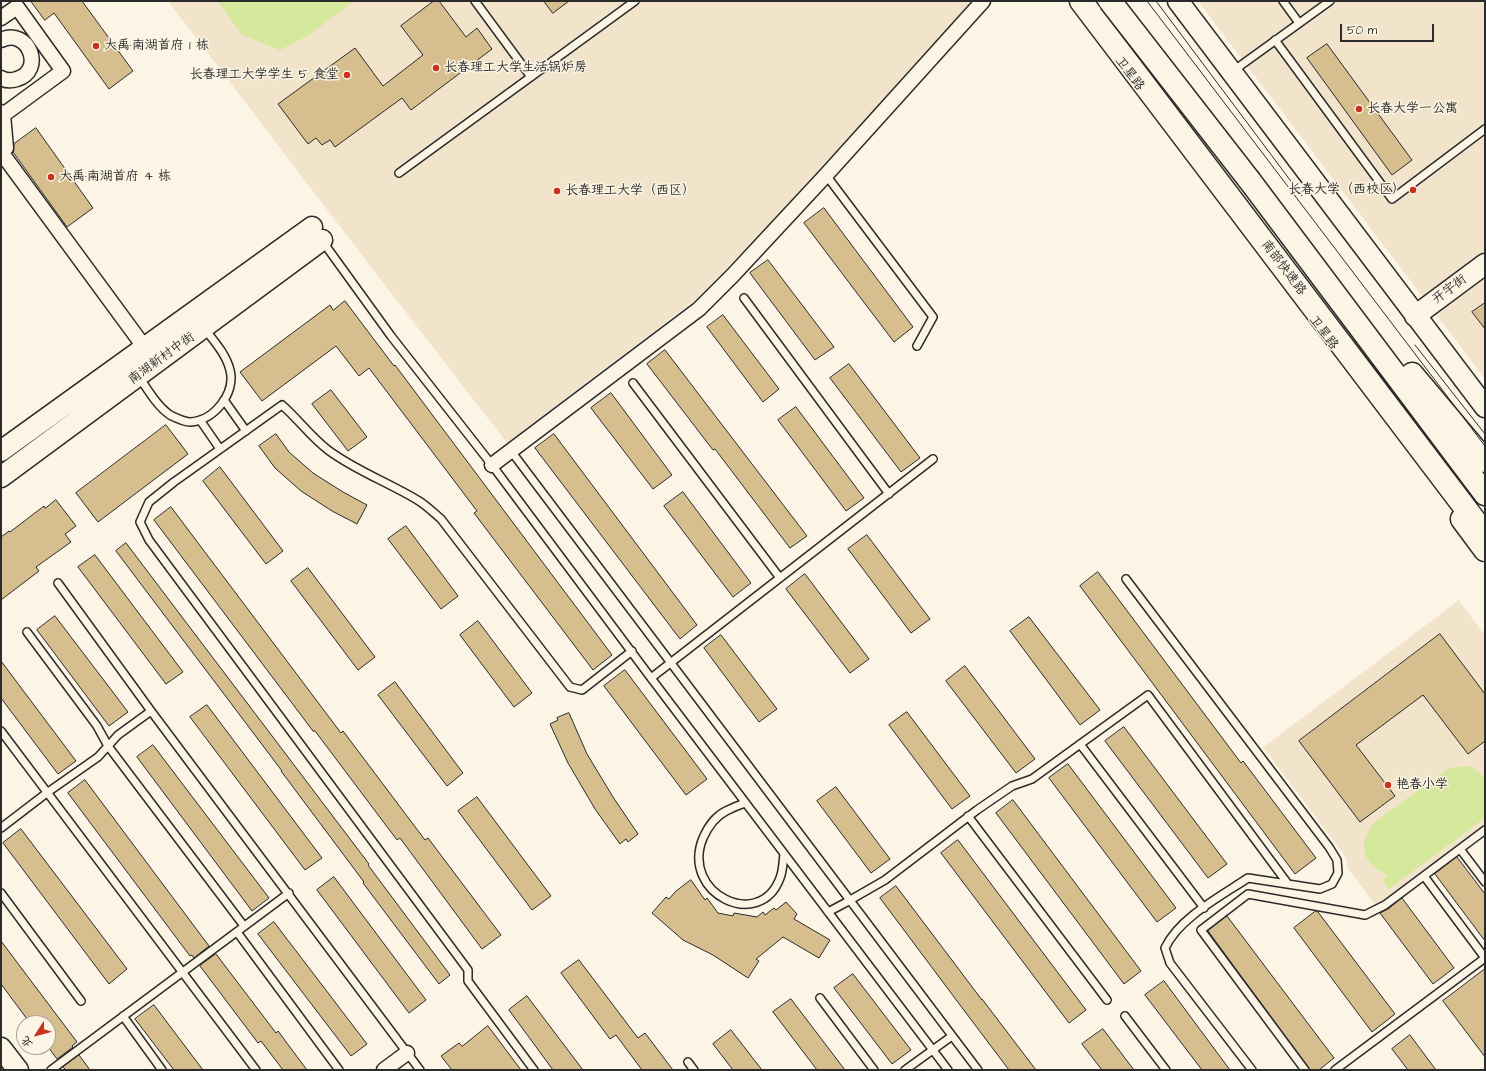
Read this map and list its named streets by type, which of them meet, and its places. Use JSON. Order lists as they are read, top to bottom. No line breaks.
{"streets":{"main road":["卫星路","南部快速路"],"street":["开宇街","南湖新村中街"]},"places":["大禹·南湖首府 1 栋","长春理工大学生活锅炉房","长春理工大学学生 5 食堂","长春大学一公寓","大禹·南湖首府 4 栋","长春大学（西校区）","长春理工大学（西区）","艳春小学"],"scale_bar":"50 m","north":"bottom left"}
